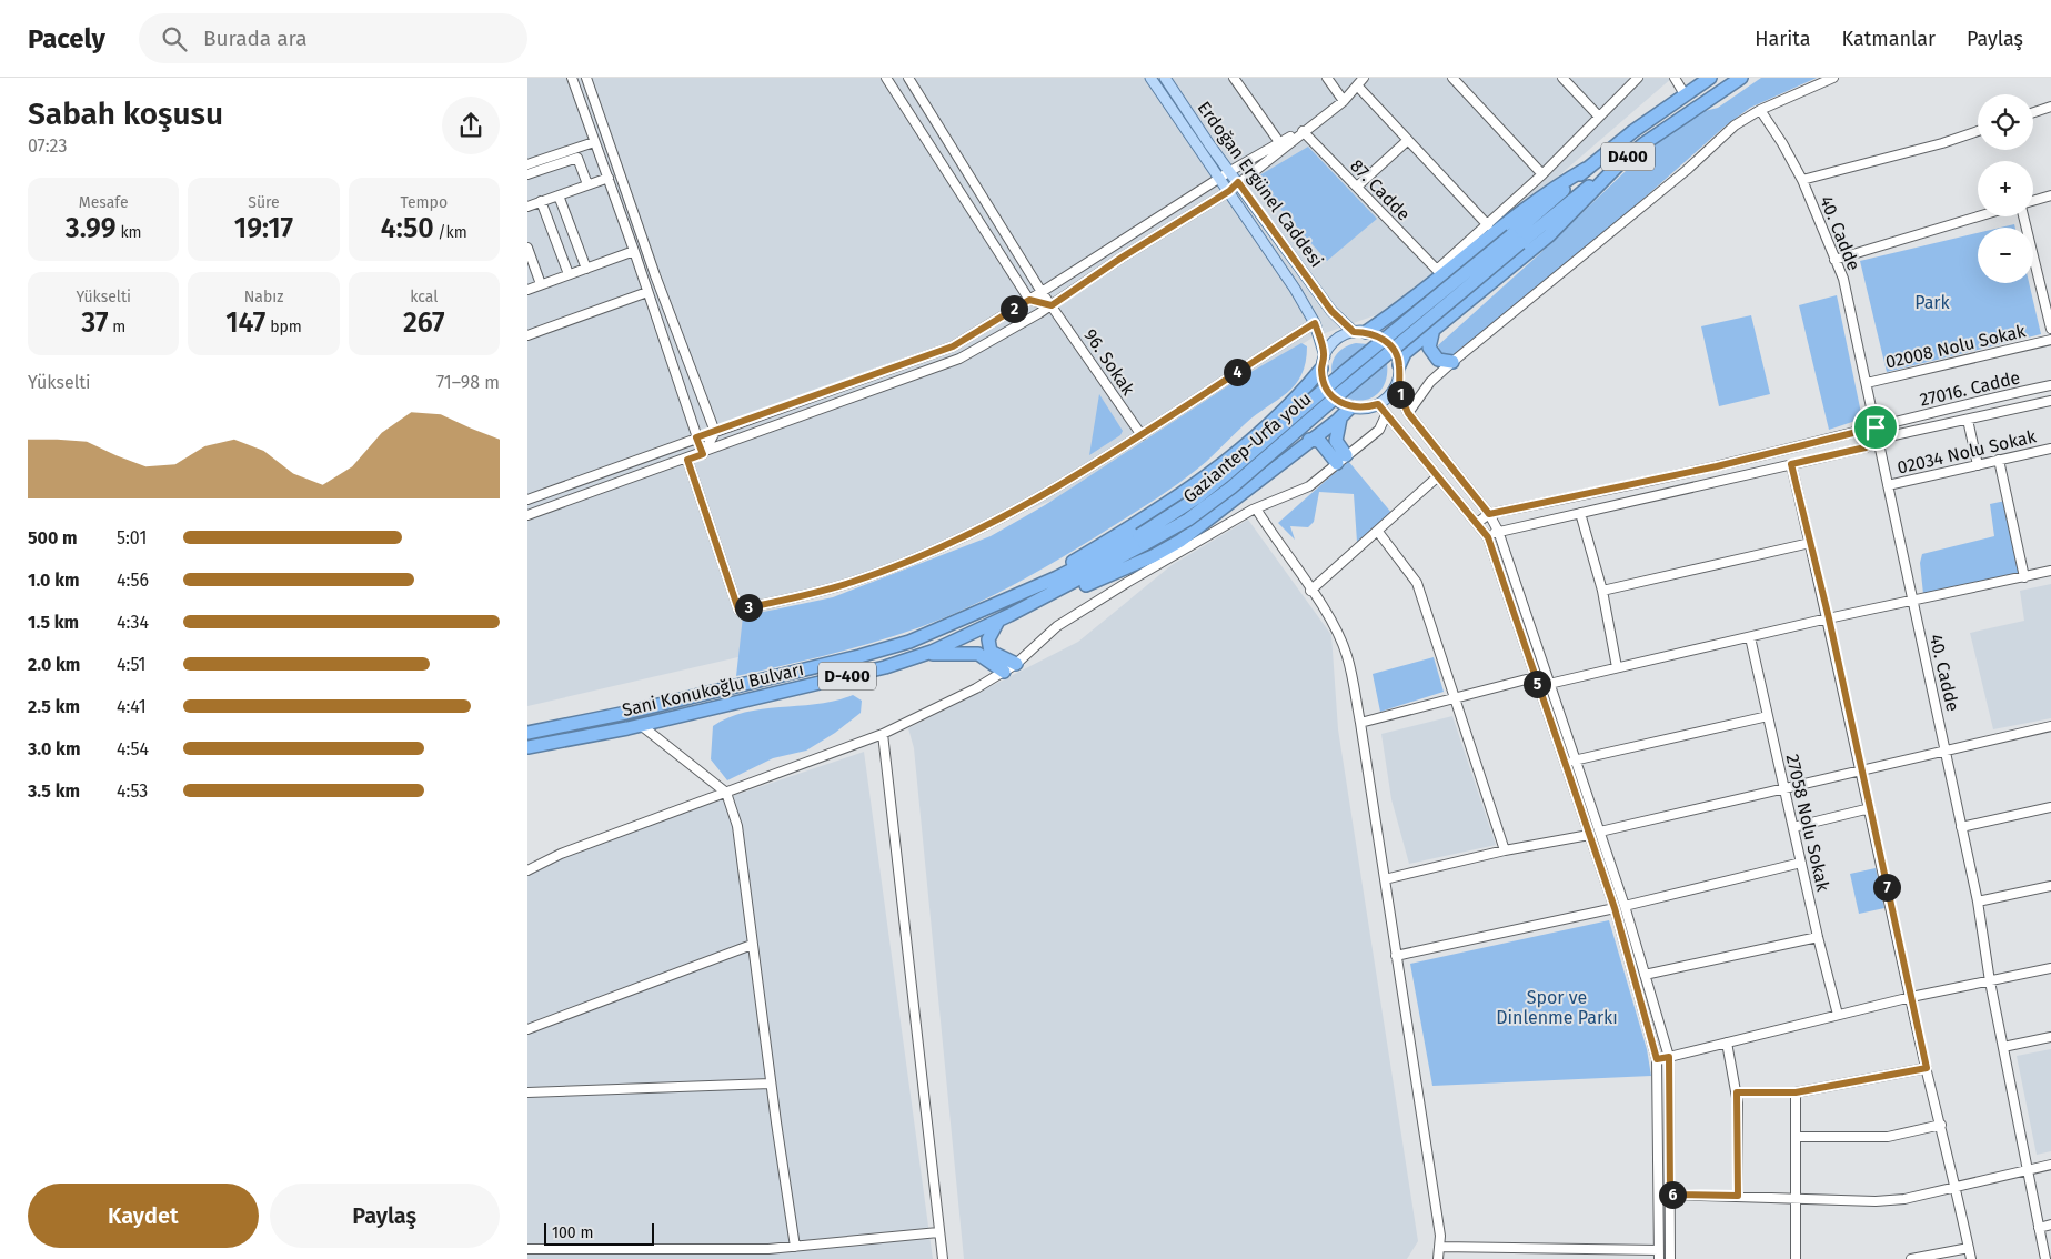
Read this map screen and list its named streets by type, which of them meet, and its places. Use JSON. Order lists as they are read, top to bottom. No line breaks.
{"streets":{"highway":["D400","Gaziantep-Urfa yolu","D-400","Sani Konukoğlu Bulvarı"],"main road":["Erdoğan Ergünel Caddesi"],"street":["87. Cadde","40. Cadde","02008 Nolu Sokak","96. Sokak","27016. Cadde","02034 Nolu Sokak","27058 Nolu Sokak"]},"crossings":[["D400","Gaziantep-Urfa yolu"],["40. Cadde","02008 Nolu Sokak"],["40. Cadde","27016. Cadde"],["40. Cadde","02034 Nolu Sokak"],["Gaziantep-Urfa yolu","Sani Konukoğlu Bulvarı"]],"parks":["Park","Spor ve Dinlenme Parkı"],"scale_bar":"100 m","page":{"header":"Pacely","search":"Burada ara","nav":["Harita","Katmanlar","Paylaş"],"heading":["Sabah koşusu","07:23"],"map_buttons":["+","−"],"stats":[["Mesafe","3.99 km"],["Süre","19:17"],["Tempo","4:50 /km"],["Yükselti","37 m"],["Nabız","147 bpm"],["kcal","267"]],"pins":["2","4","1","3","5","7","6"],"chart":["Yükselti","71–98 m"],"list":[{"name":"500 m","note":"5:01"},{"name":"1.0 km","note":"4:56"},{"name":"1.5 km","note":"4:34"},{"name":"2.0 km","note":"4:51"},{"name":"2.5 km","note":"4:41"},{"name":"3.0 km","note":"4:54"},{"name":"3.5 km","note":"4:53"}],"buttons":["Kaydet","Paylaş"],"scale":"100 m"}}
